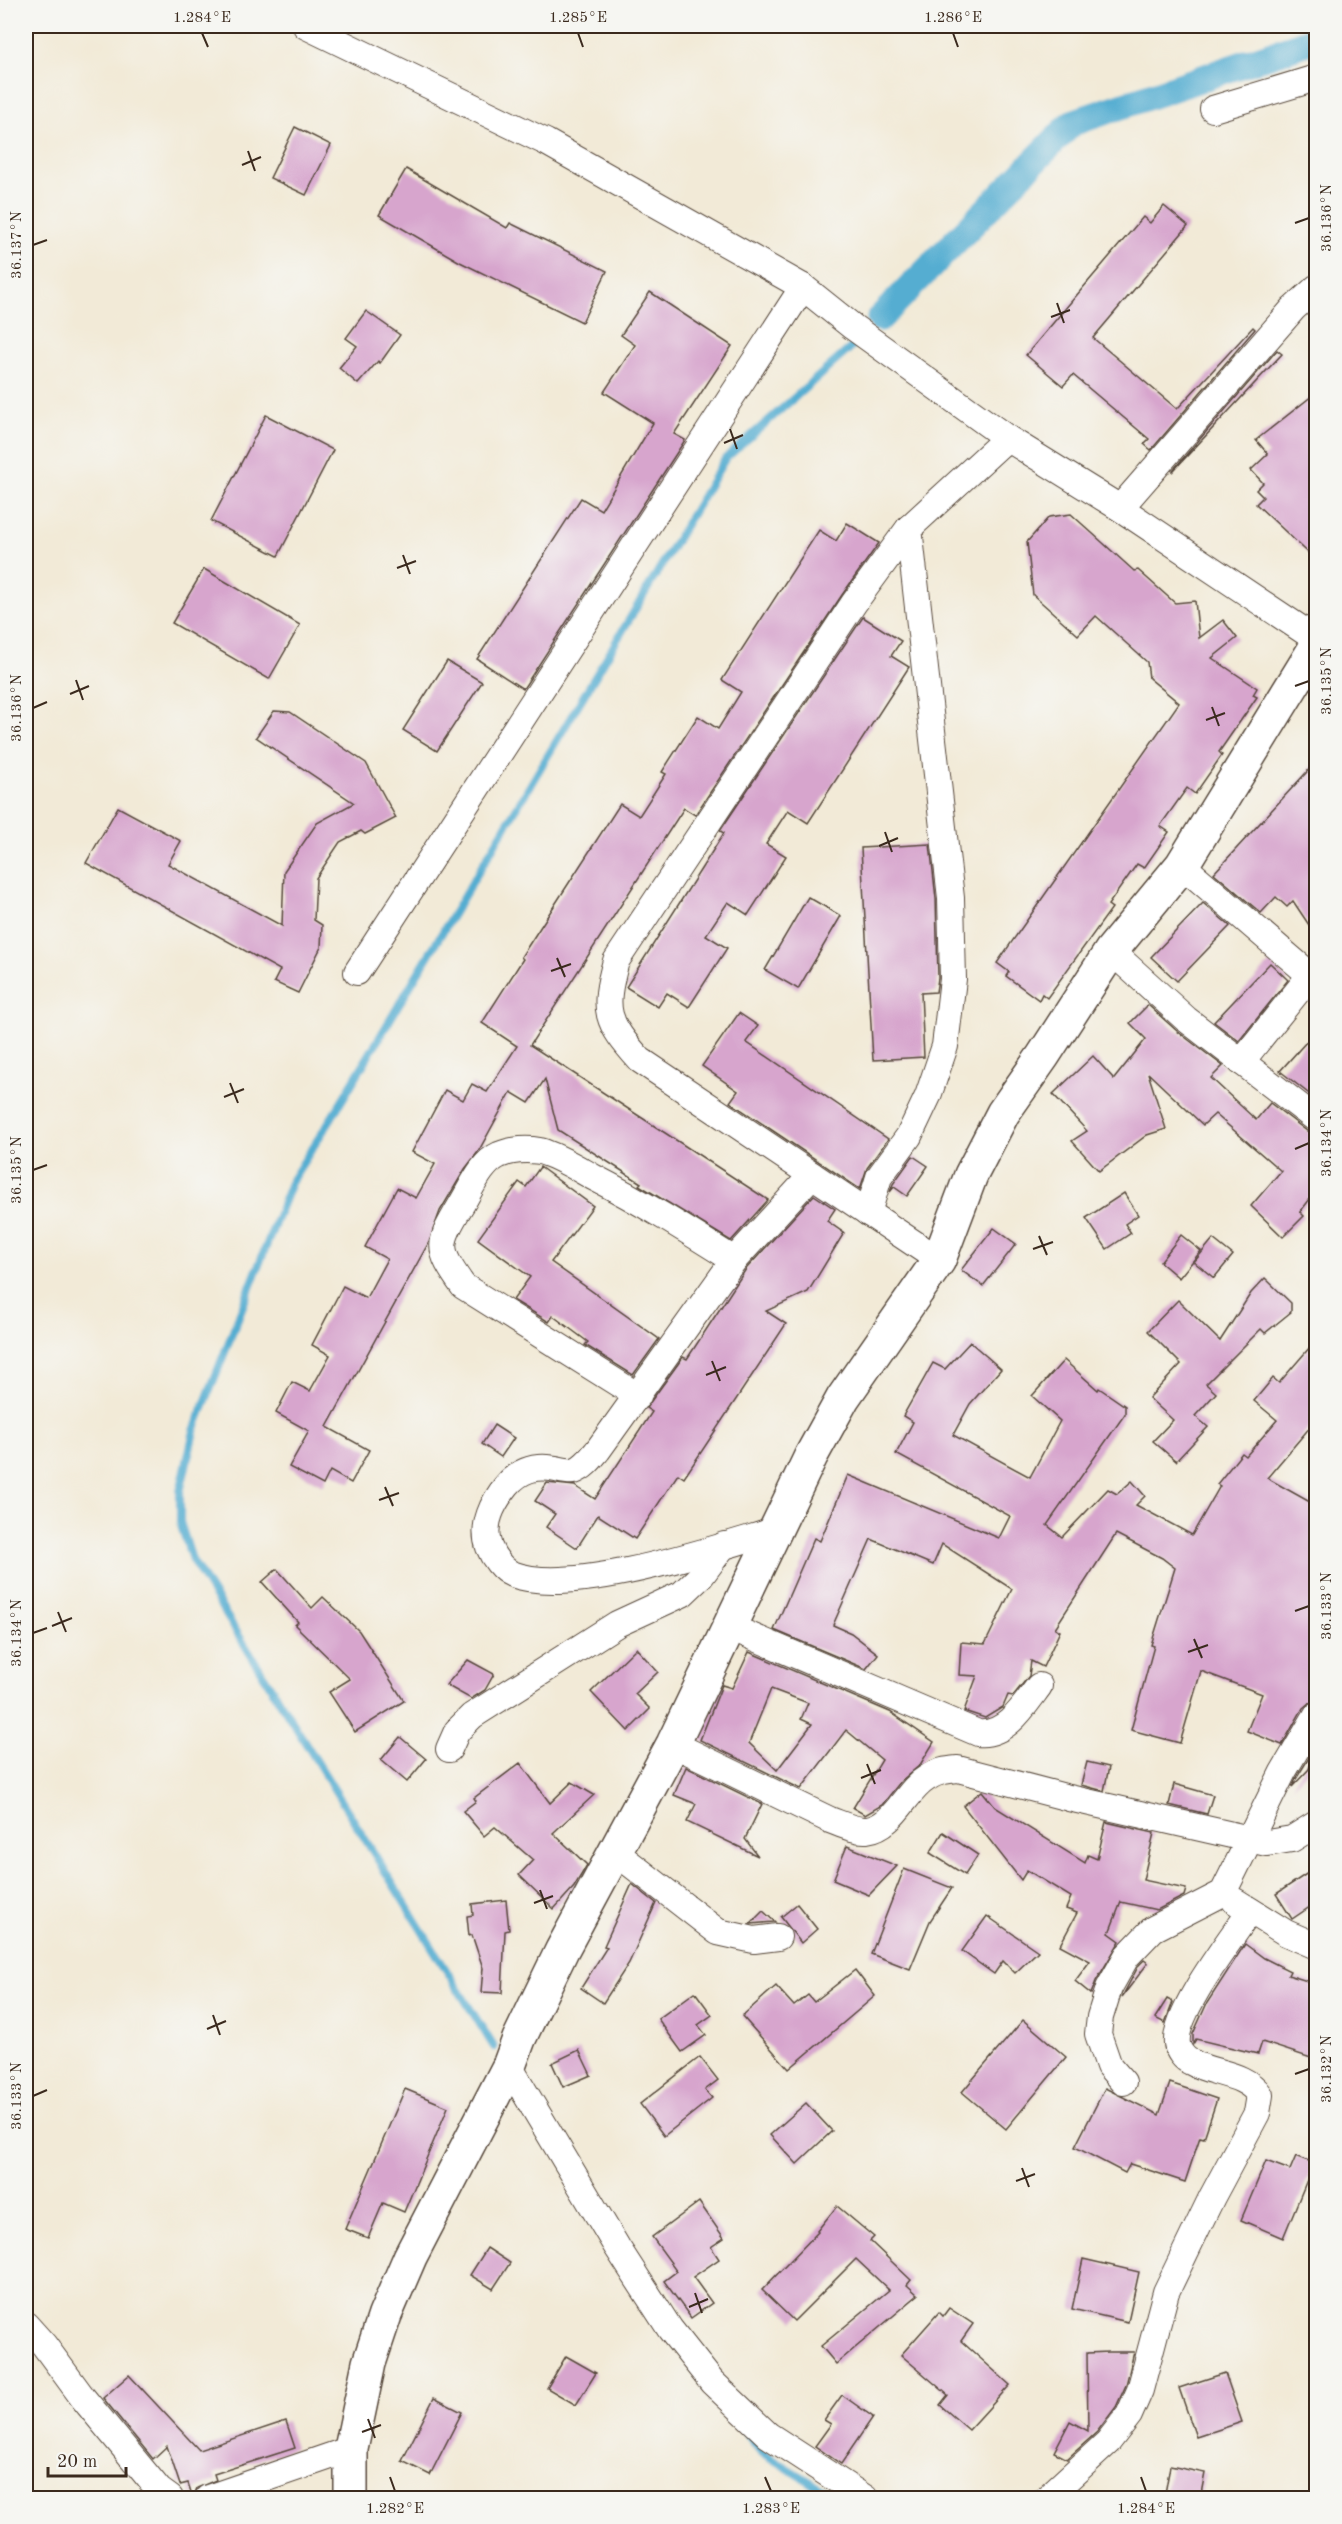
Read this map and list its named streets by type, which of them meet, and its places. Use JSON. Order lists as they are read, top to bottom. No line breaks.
{"scale_bar":"20 m","coordinates":["1.284°E","1.285°E","1.286°E","36.136°N","36.137°N","36.135°N","36.134°N","36.133°N","36.132°N","1.282°E","1.283°E"]}
